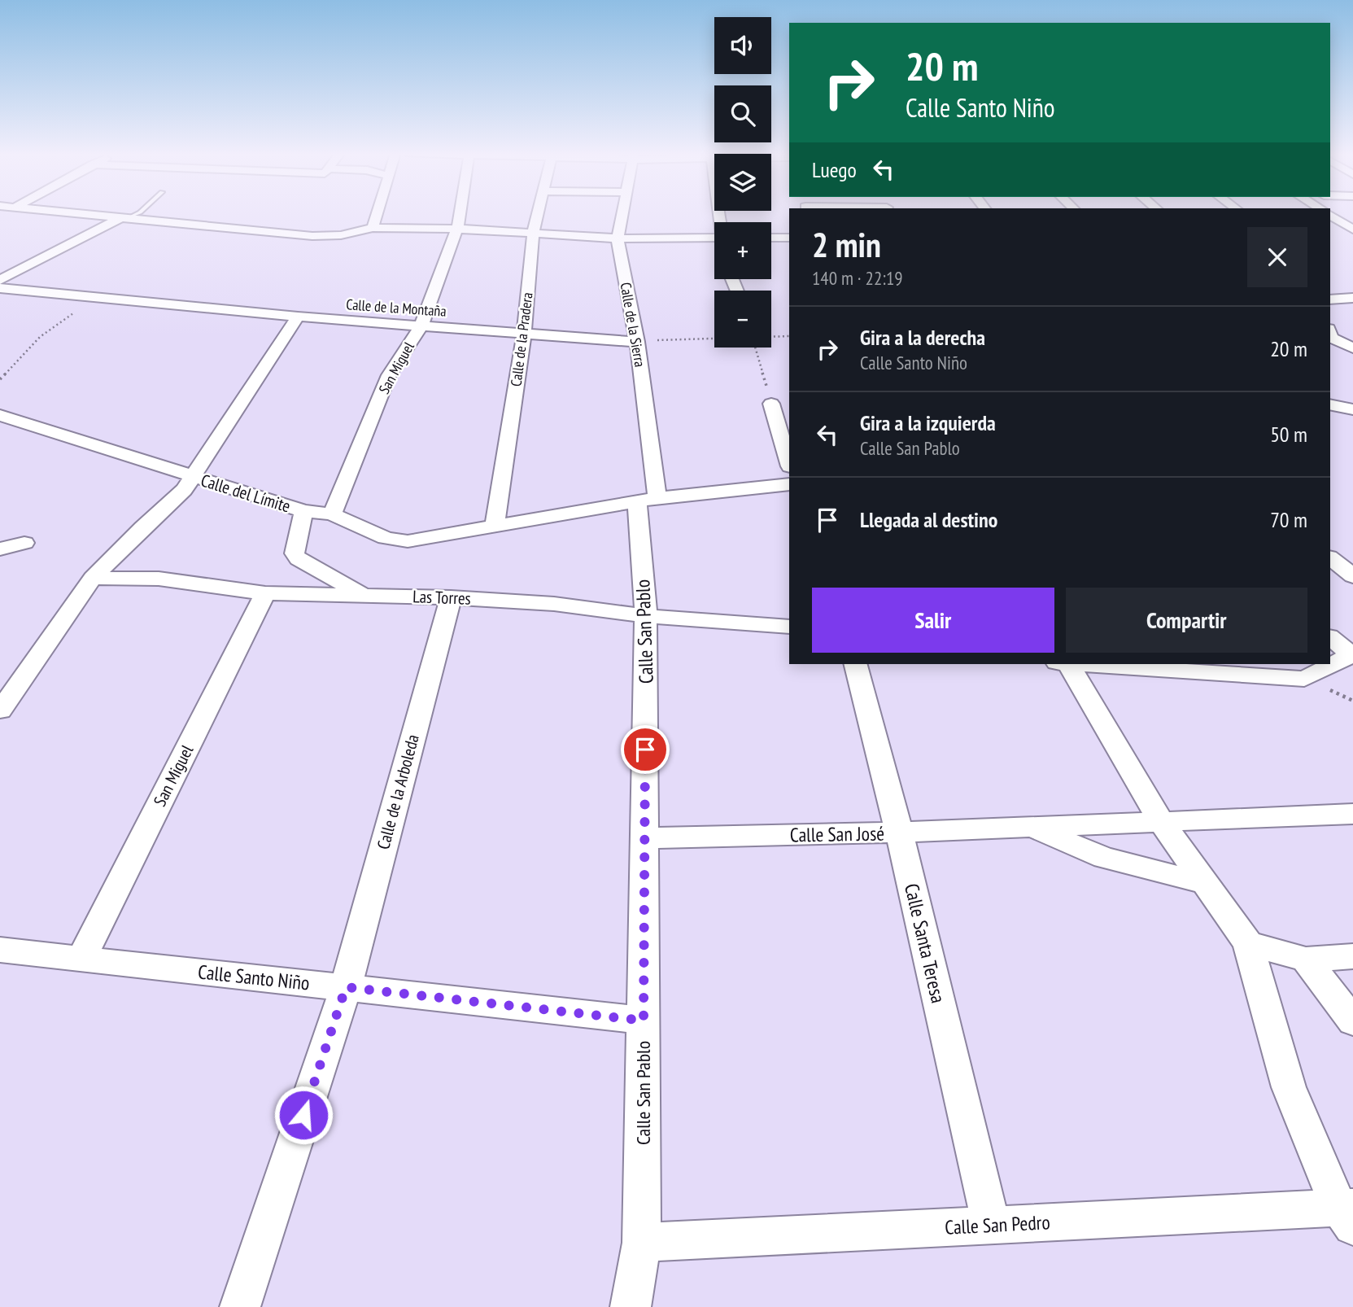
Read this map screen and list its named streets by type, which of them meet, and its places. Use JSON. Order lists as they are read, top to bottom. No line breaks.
{"streets":{"street":["Calle de la Montaña","Calle de la Sierra","Calle de la Pradera","San Miguel","Calle del Límite","Las Torres","Calle San Pablo","Calle de la Arboleda","Calle San José","Calle Santa Teresa","Calle Santo Niño","Calle San Pedro"]},"crossings":[["Calle de la Montaña","Calle de la Sierra"],["Calle de la Montaña","Calle de la Pradera"],["Calle de la Montaña","San Miguel"],["Calle de la Sierra","Calle del Límite"],["Calle de la Sierra","Calle San Pablo"],["Calle de la Pradera","Calle del Límite"],["San Miguel","Calle del Límite"],["San Miguel","Las Torres"],["San Miguel","Calle Santo Niño"],["Calle del Límite","Calle San Pablo"],["Las Torres","Calle San Pablo"],["Las Torres","Calle de la Arboleda"],["Calle San Pablo","Calle San José"],["Calle San Pablo","Calle Santo Niño"],["Calle San Pablo","Calle San Pedro"],["Calle de la Arboleda","Calle Santo Niño"],["Calle San José","Calle Santa Teresa"],["Calle Santa Teresa","Calle San Pedro"]],"page":{"map_buttons":["+","−"],"turn":["20 m","Calle Santo Niño"],"then":"Luego","heading":["2 min","140 m · 22:19"],"list":[{"name":"Gira a la derecha","note":"Calle Santo Niño","value":"20 m"},{"name":"Gira a la izquierda","note":"Calle San Pablo","value":"50 m"},{"name":"Llegada al destino","value":"70 m"}],"buttons":["Salir","Compartir"]}}
